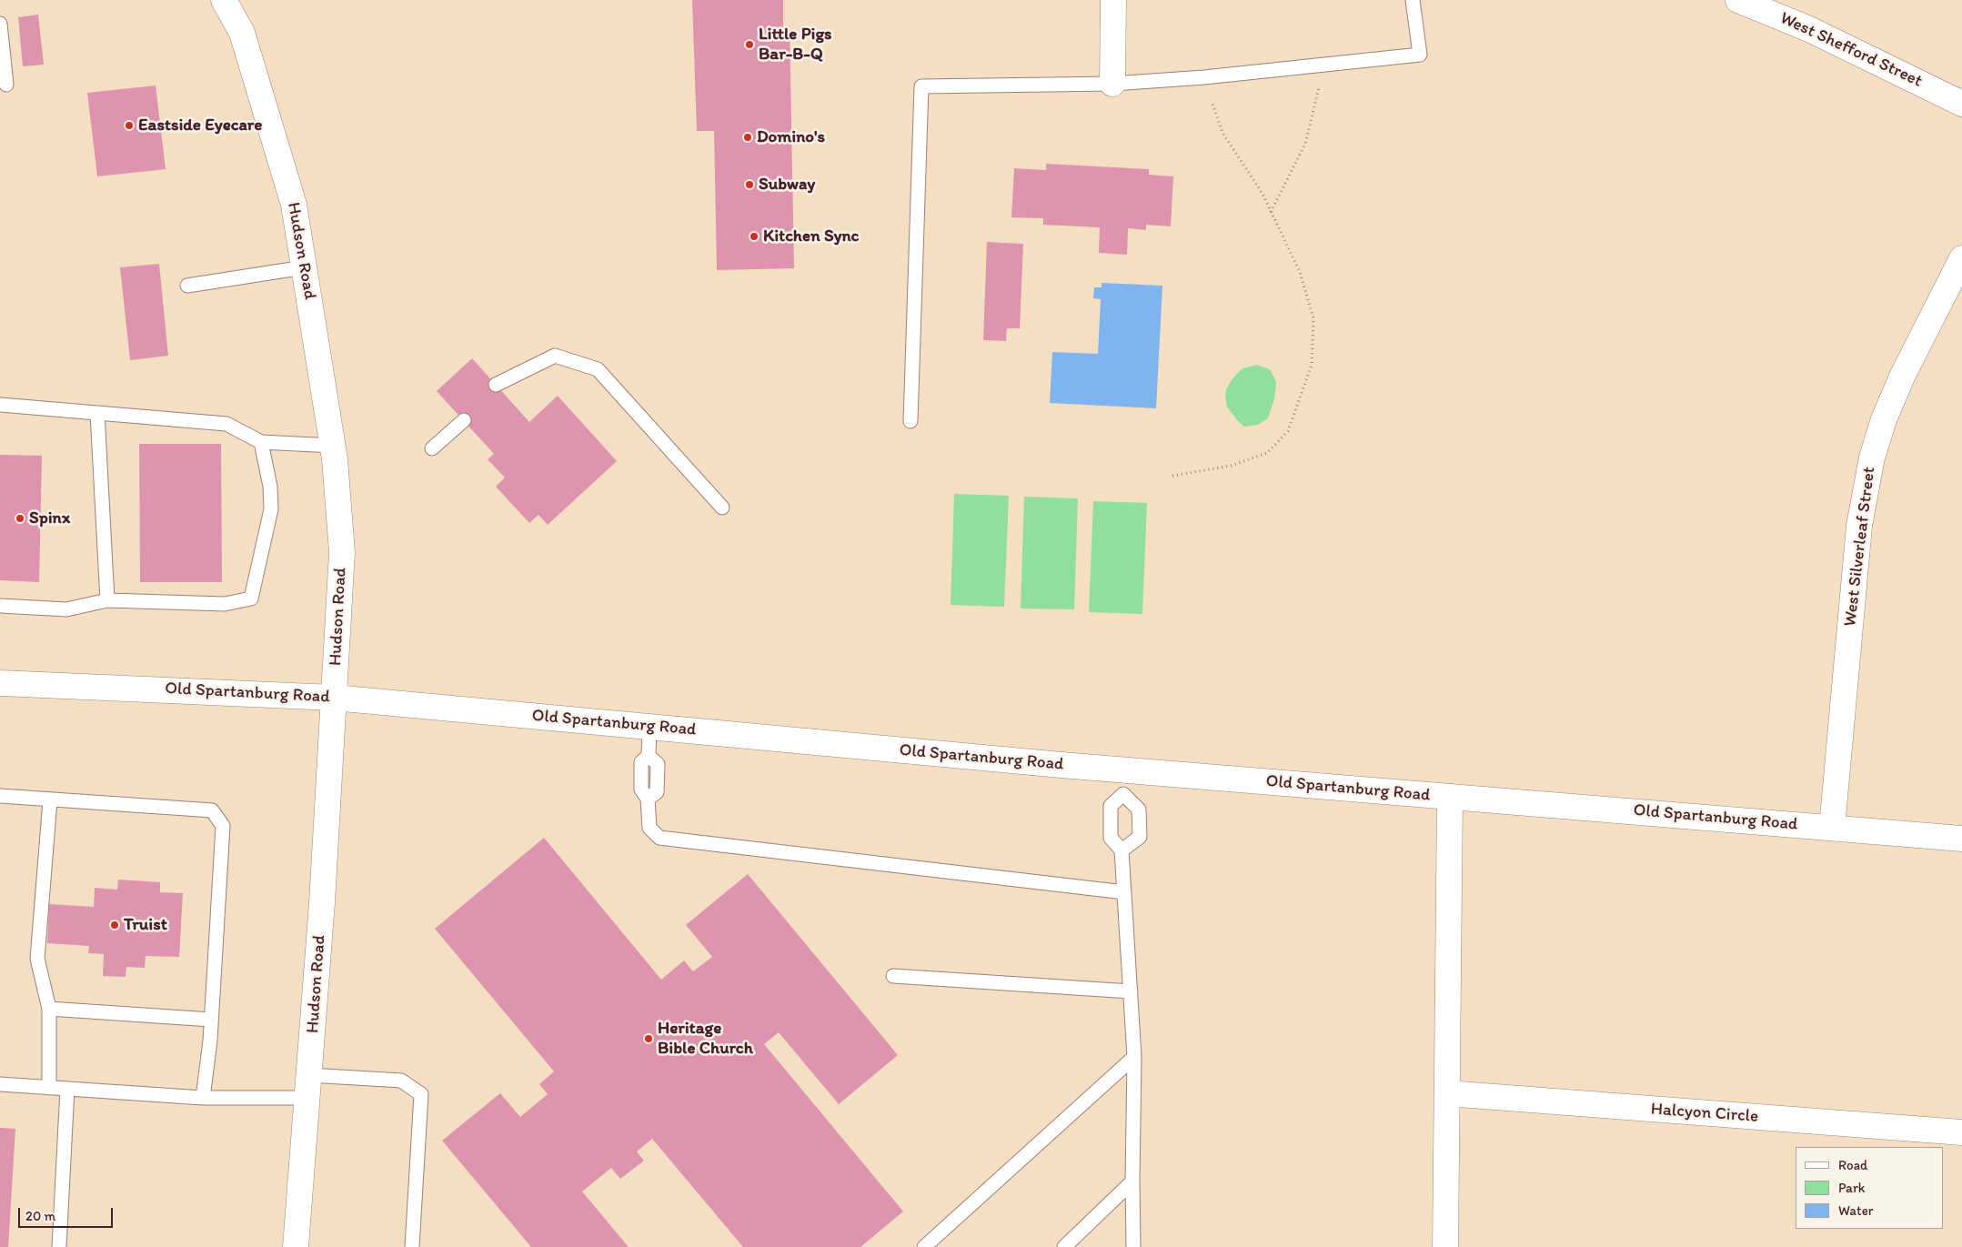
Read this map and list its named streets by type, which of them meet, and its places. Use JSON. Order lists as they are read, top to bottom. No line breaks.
{"streets":{"street":["West Shefford Street","Hudson Road","West Silverleaf Street","Old Spartanburg Road","Halcyon Circle"]},"crossings":[["Hudson Road","Old Spartanburg Road"],["West Silverleaf Street","Old Spartanburg Road"]],"places":["Little Pigs Bar-B-Q","Eastside Eyecare","Domino's","Subway","Kitchen Sync","Spinx","Truist","Heritage Bible Church"],"legend":["Road","Park","Water"],"scale_bar":"20 m"}
